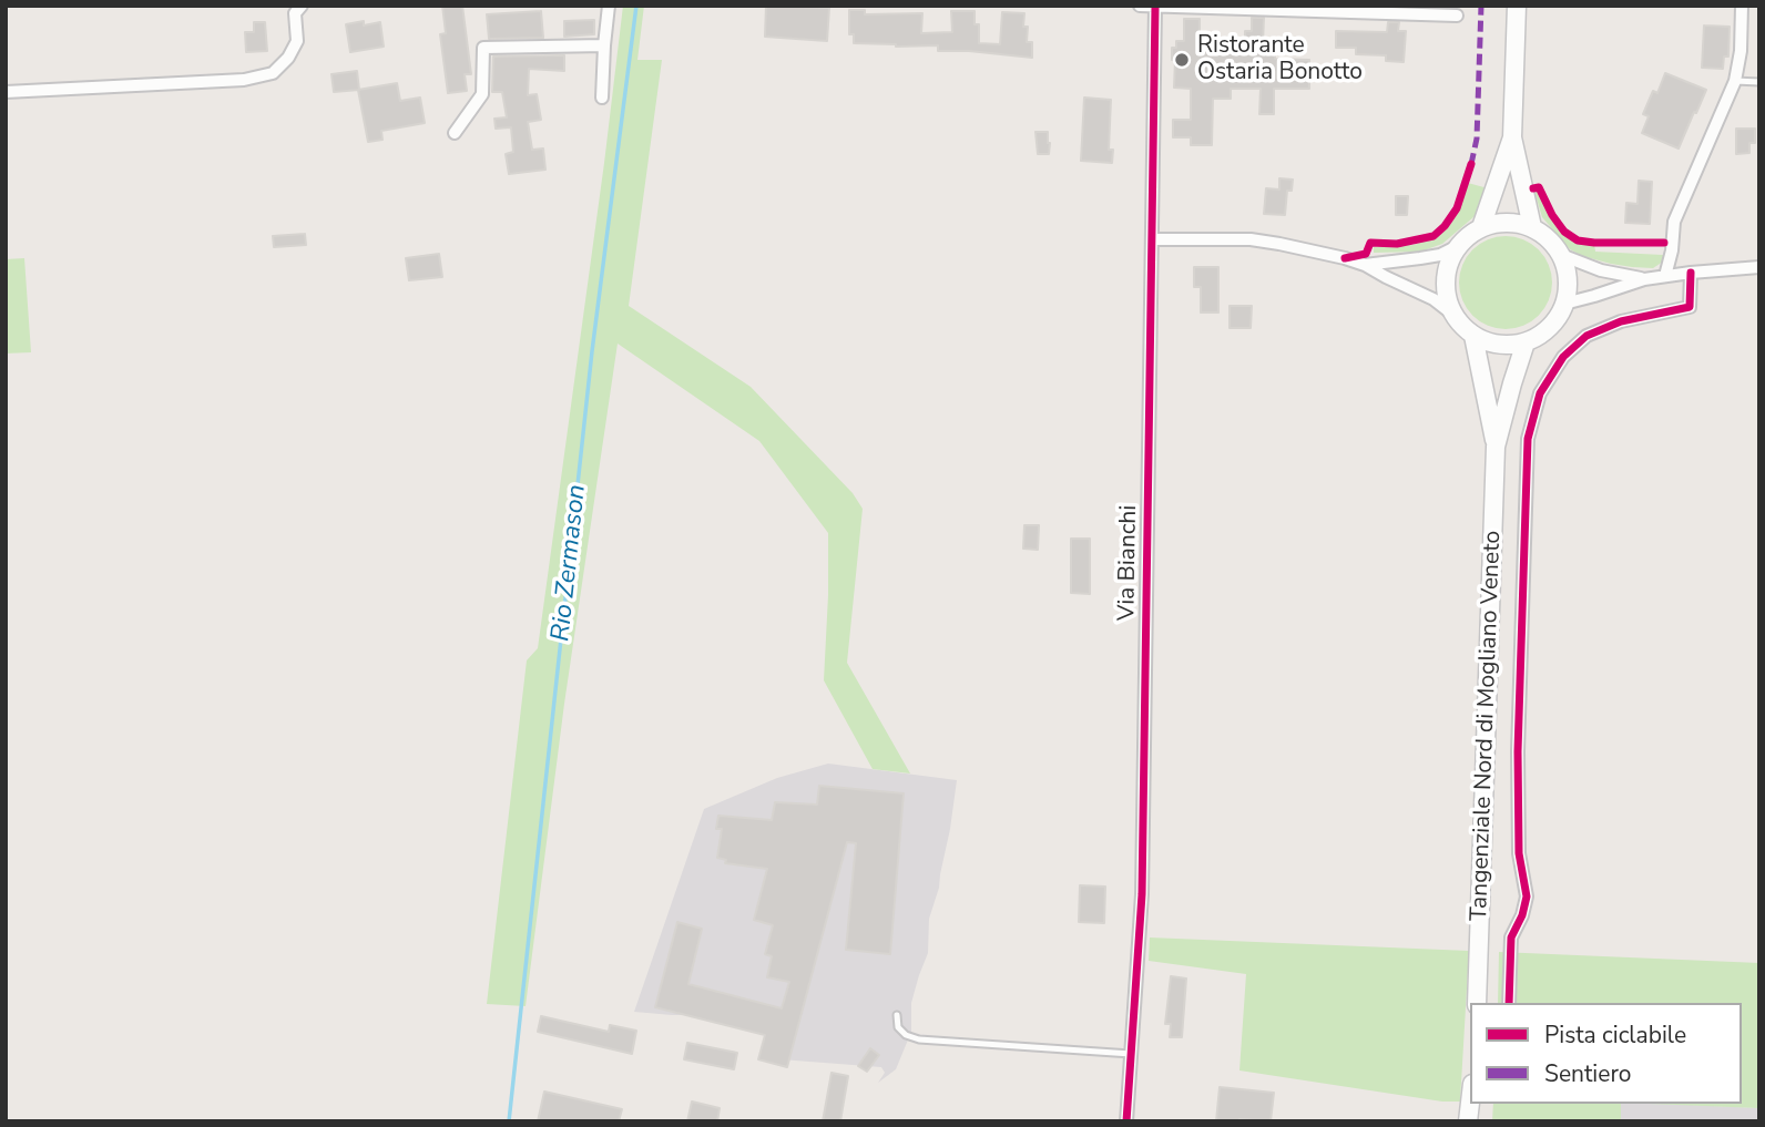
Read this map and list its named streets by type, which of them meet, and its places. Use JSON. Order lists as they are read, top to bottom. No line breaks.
{"streets":{"main road":["Tangenziale Nord di Mogliano Veneto"],"street":["Via Bianchi"]},"water":["Rio Zermason"],"places":["Ristorante Ostaria Bonotto"],"legend":["Pista ciclabile","Sentiero"]}
